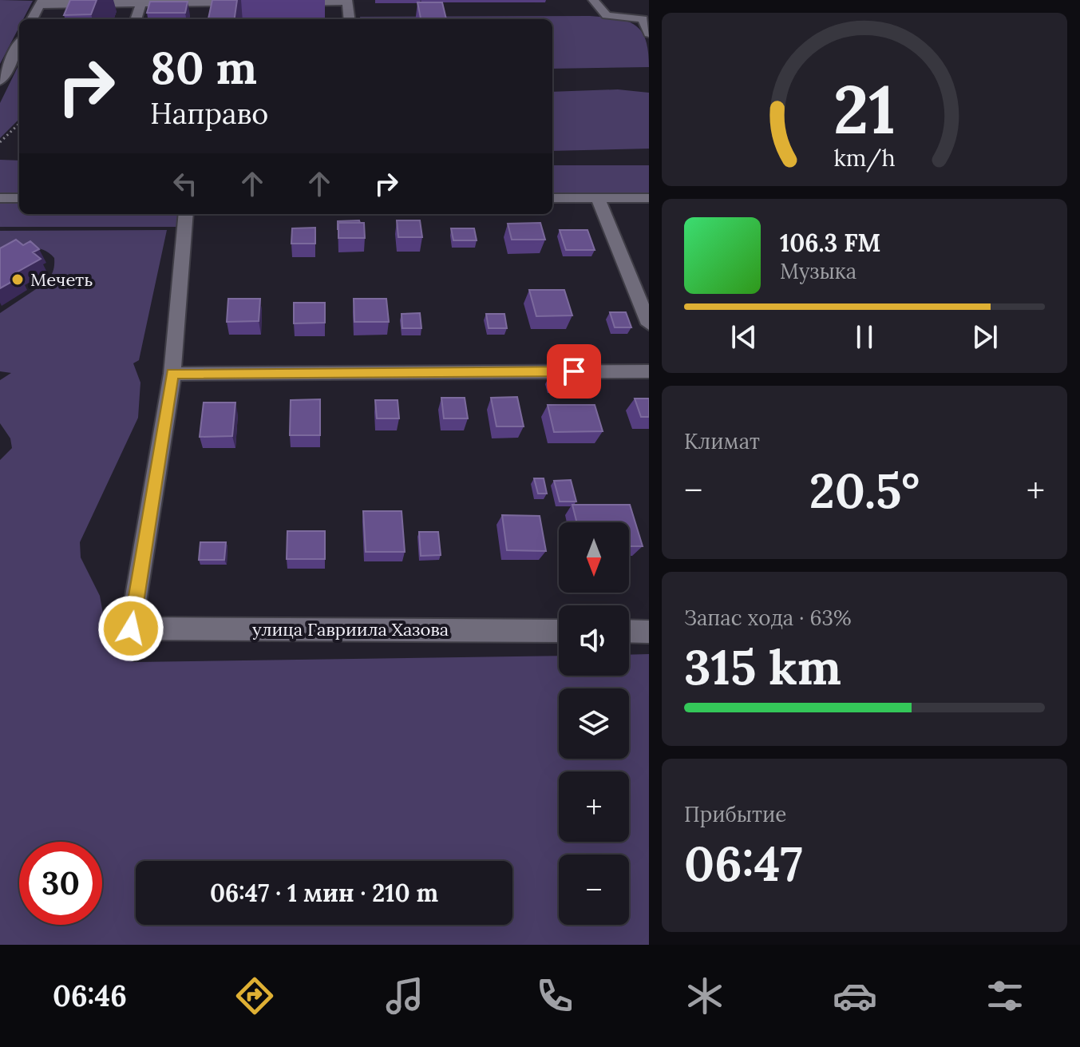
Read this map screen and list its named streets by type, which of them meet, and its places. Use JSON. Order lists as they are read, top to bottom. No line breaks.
{"streets":{"street":["улица Гавриила Хазова"]},"places":["Мечеть"],"north":"bottom","page":{"turn":["80 m","Направо"],"song":["106.3 FM","Музыка"],"tile":["Климат",["Запас хода · 63%","315 km"],["Прибытие","06:47"]],"heat":["−","20.5°","+"],"map_buttons":["+","−"],"limit":"30","trip":"06:47 · 1 мин · 210 m","tabs":"06:46","gauge":["21","km/h"]}}
